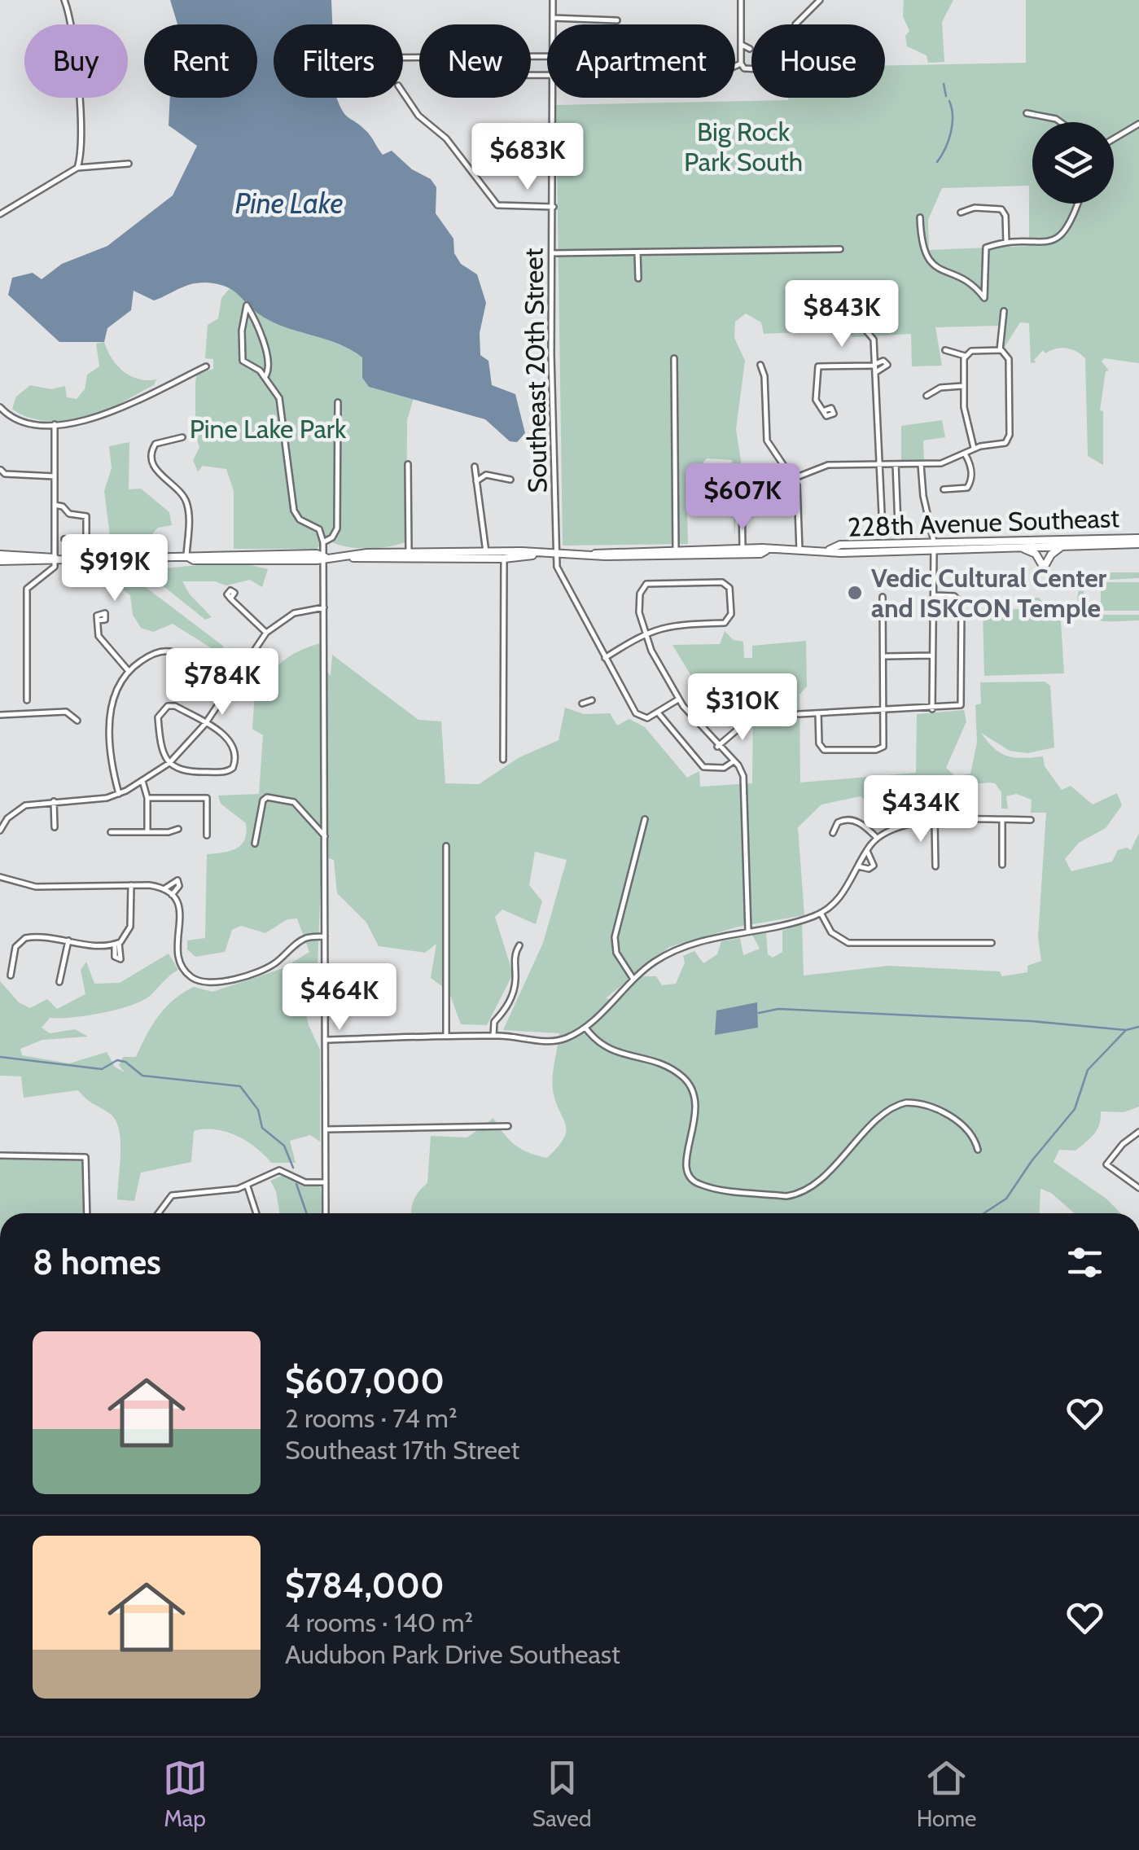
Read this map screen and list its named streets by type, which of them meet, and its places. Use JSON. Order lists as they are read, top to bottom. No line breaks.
{"streets":{"main road":["228th Avenue Southeast"],"street":["Southeast 20th Street"]},"crossings":[["Southeast 20th Street","228th Avenue Southeast"]],"water":["Pine Lake"],"parks":["Big Rock Park South","Pine Lake Park"],"places":["Vedic Cultural Center and ISKCON Temple"],"page":{"chip":["Buy","Rent","Filters","New","Apartment","House"],"price":["$683K","$843K","$607K","$919K","$784K","$310K","$434K","$464K"],"heading":"8 homes","list":[{"name":"$607,000","note":"2 rooms · 74 m² · Southeast 17th Street"},{"name":"$784,000","note":"4 rooms · 140 m² · Audubon Park Drive Southeast"}],"tabs":["Map","Saved","Home"]}}
